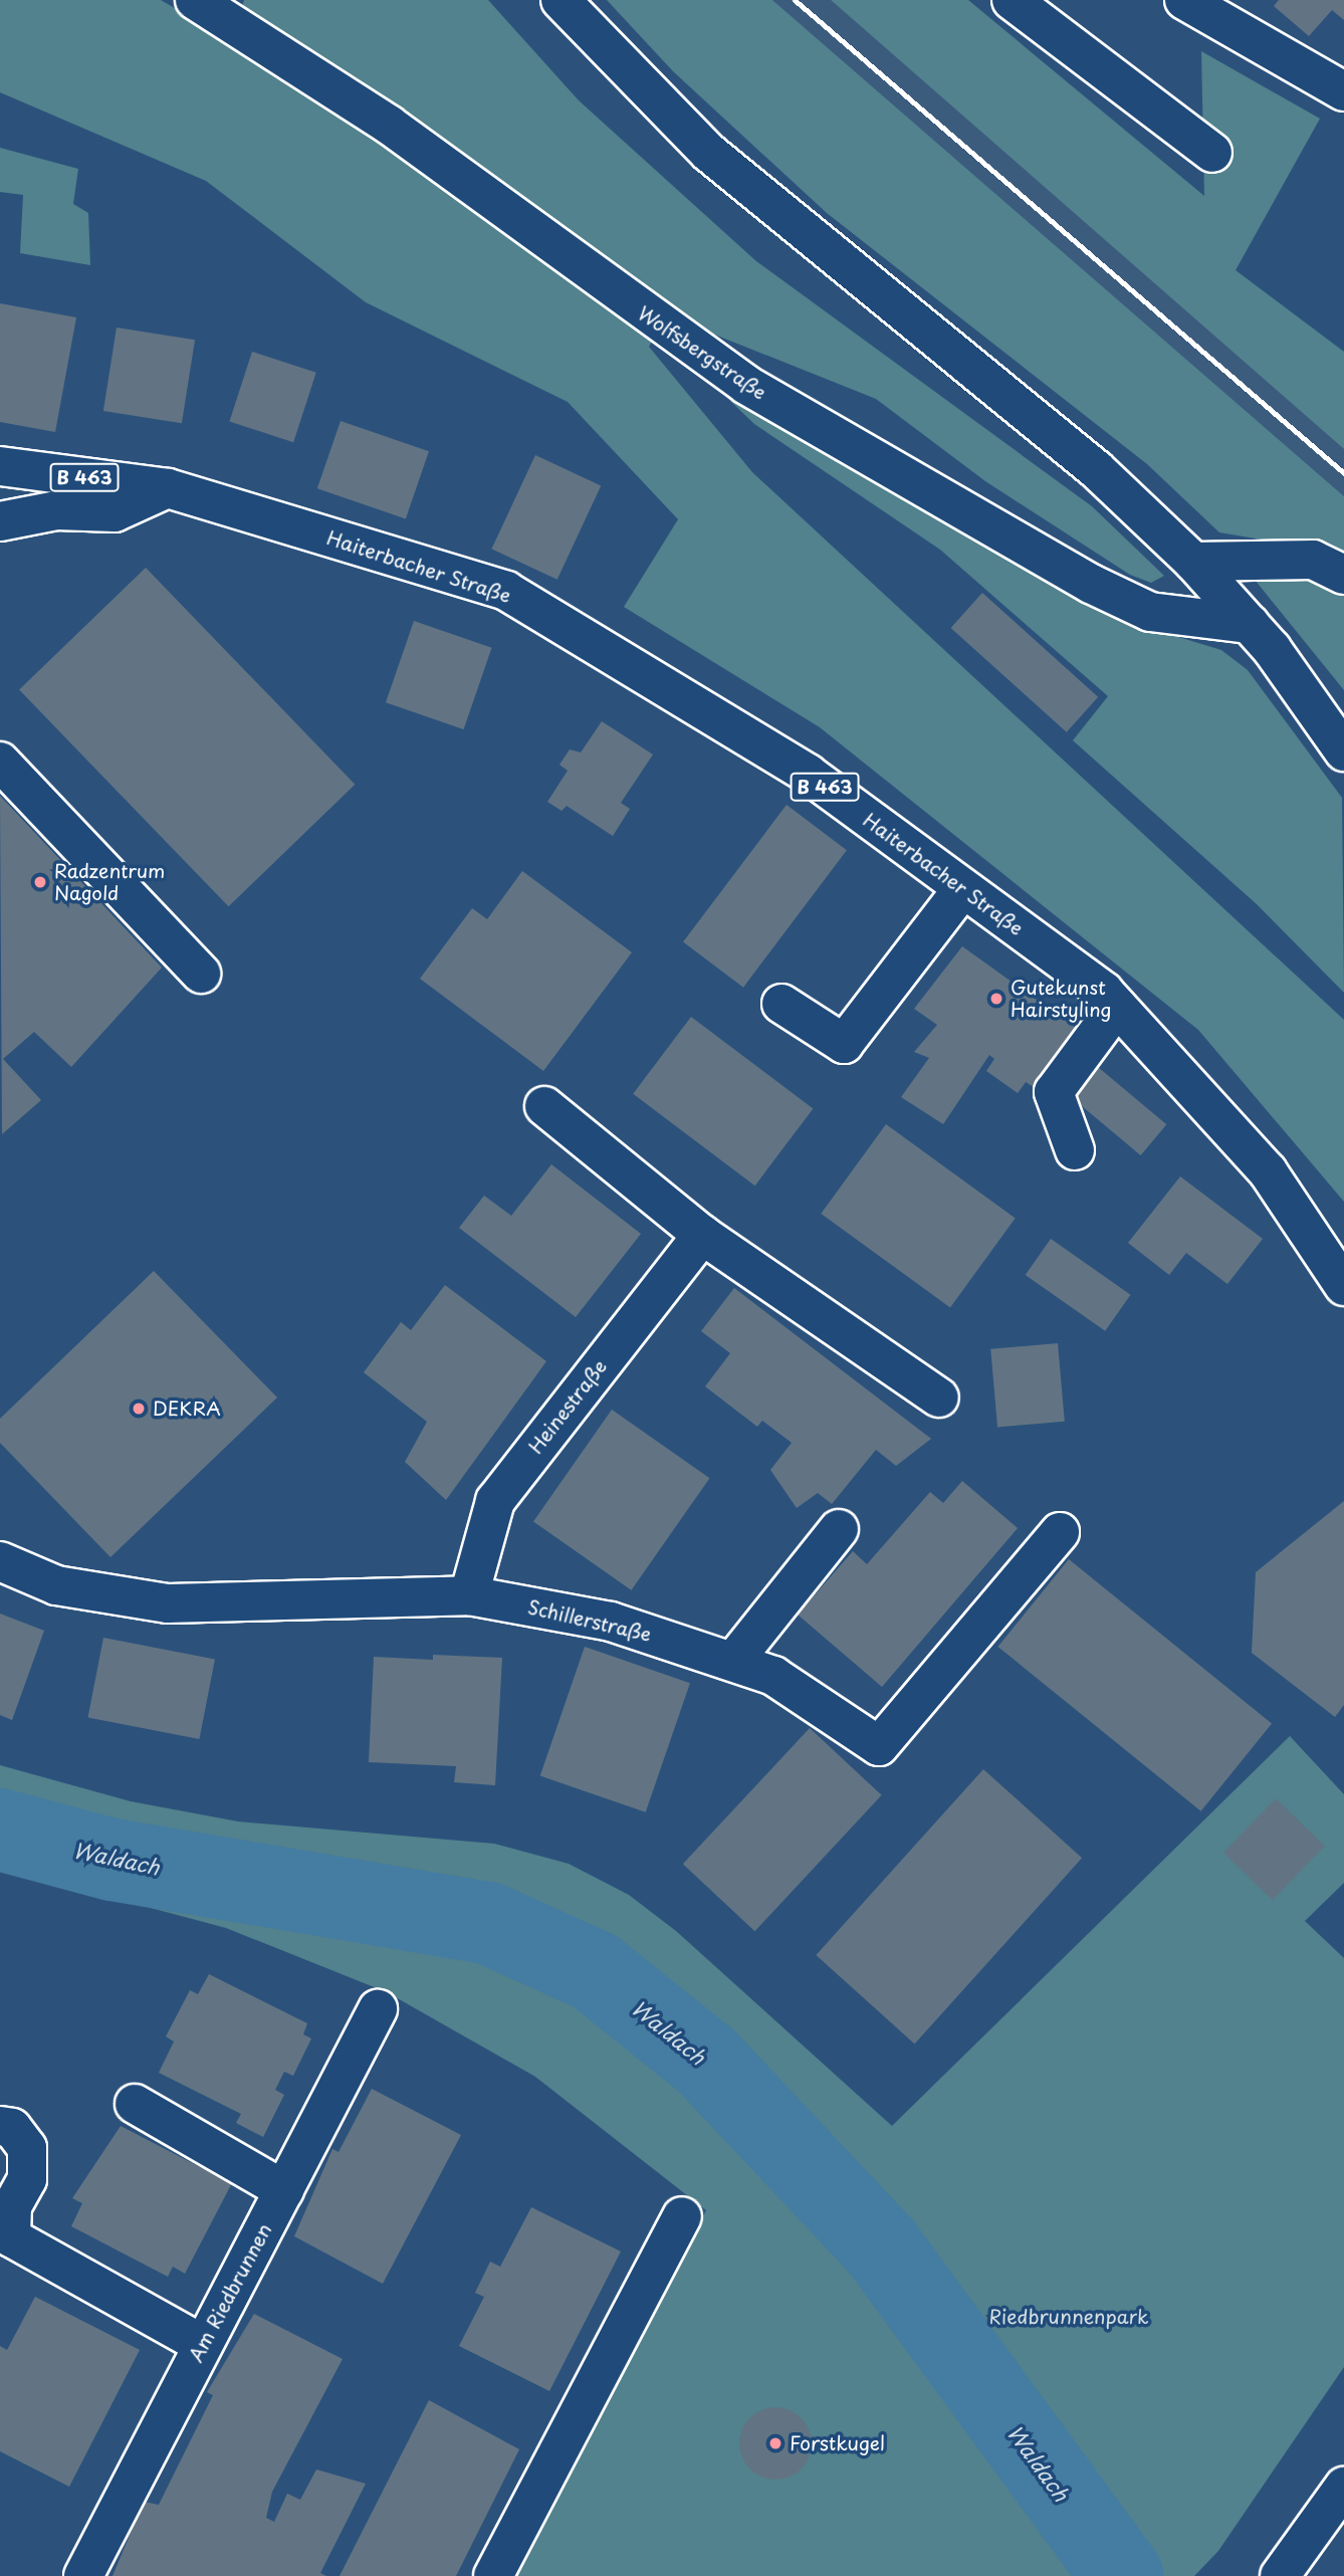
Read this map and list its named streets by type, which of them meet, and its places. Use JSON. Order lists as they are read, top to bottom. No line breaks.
{"streets":{"street":["Wolfsbergstraße","B 463","Haiterbacher Straße","Heinestraße","Schillerstraße","Am Riedbrunnen"]},"crossings":[["Heinestraße","Schillerstraße"]],"water":["Waldach"],"parks":["Riedbrunnenpark"],"places":["Radzentrum Nagold","Gutekunst Hairstyling","DEKRA","Forstkugel"]}
